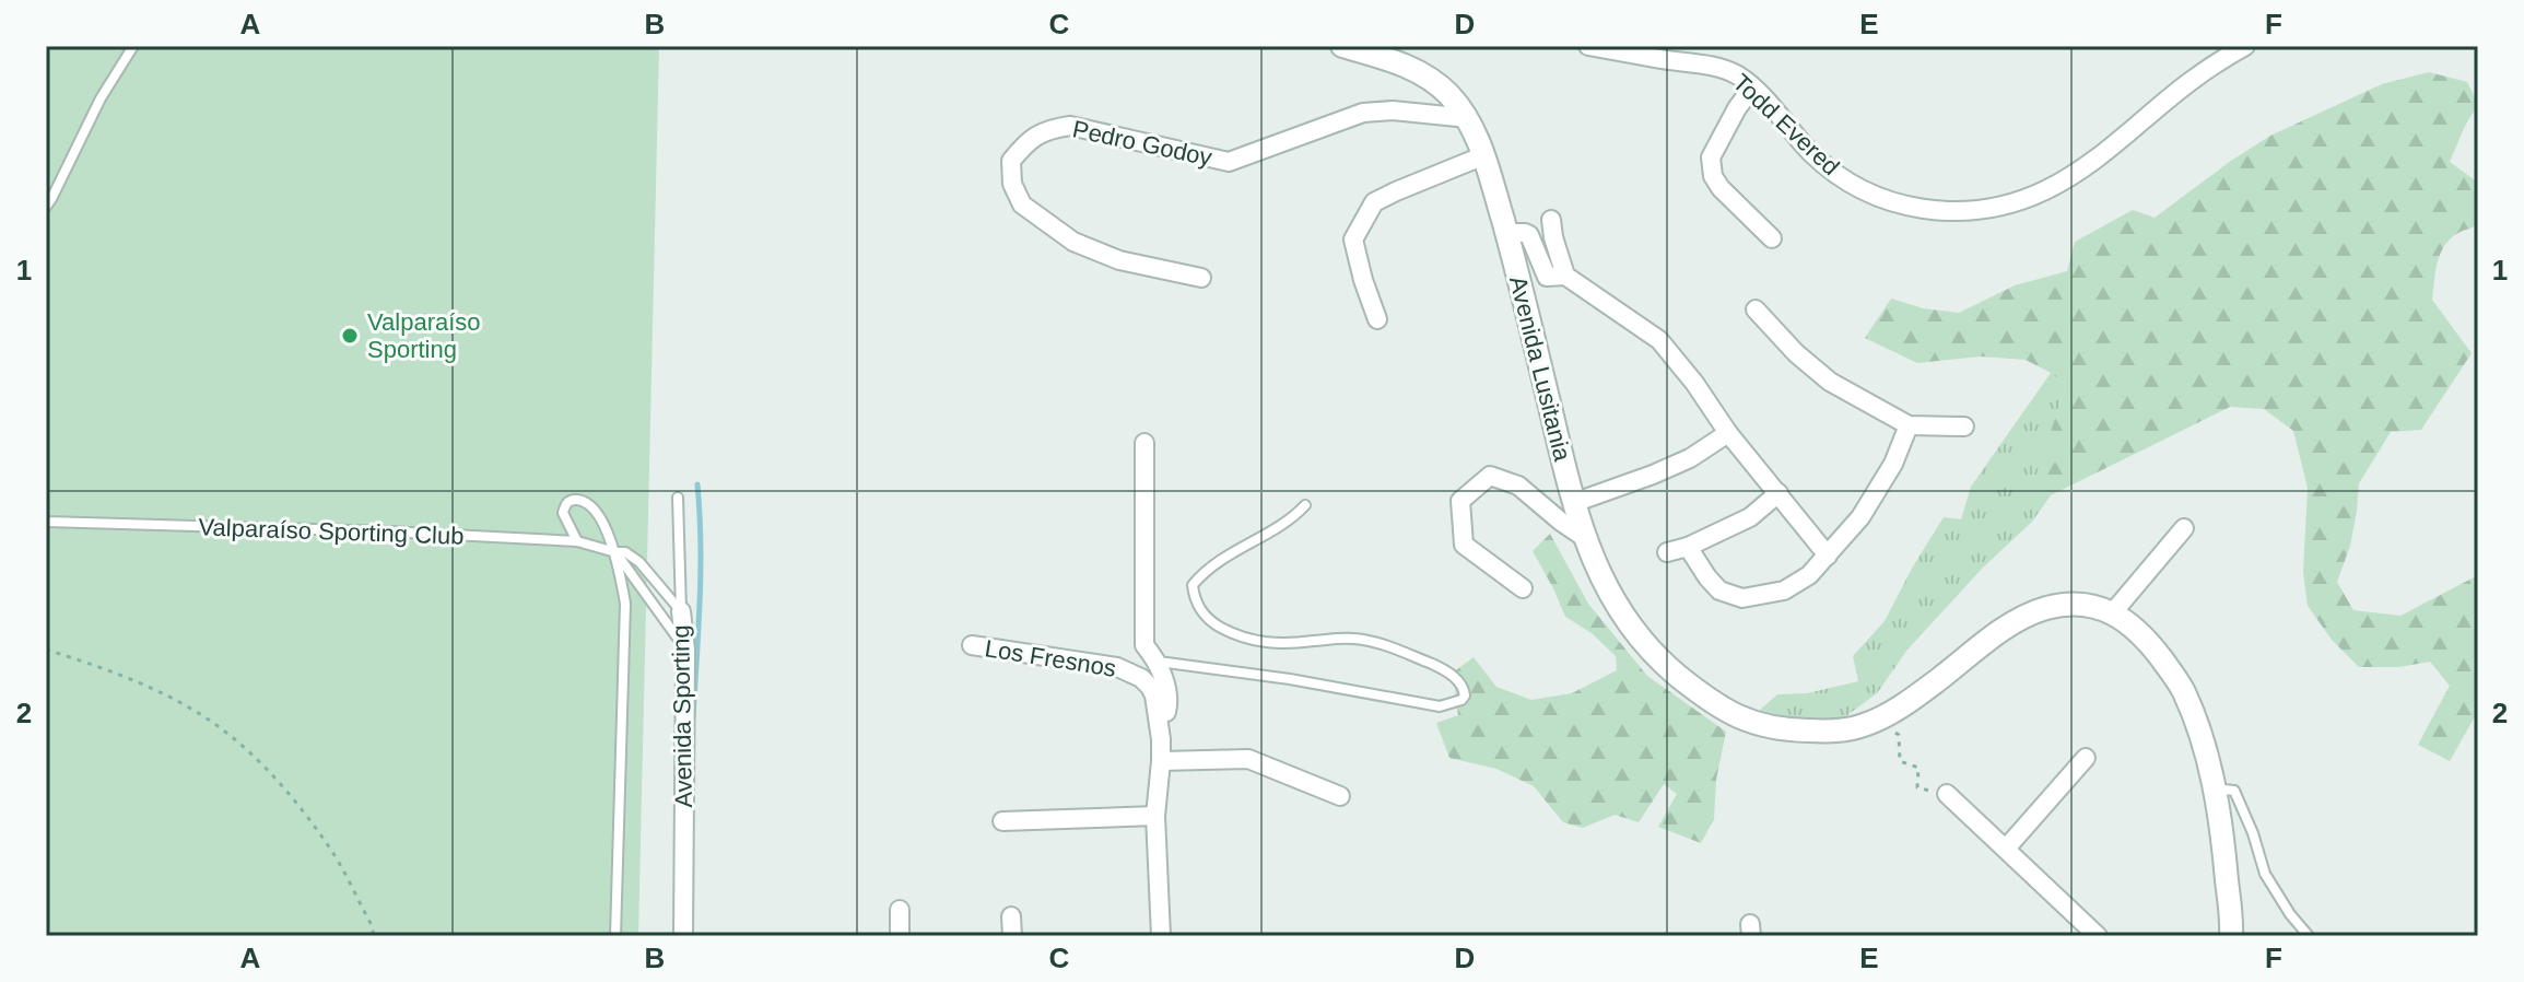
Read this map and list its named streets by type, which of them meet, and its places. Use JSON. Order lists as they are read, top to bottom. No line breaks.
{"streets":{"street":["Todd Evered","Pedro Godoy","Avenida Lusitania","Los Fresnos","Avenida Sporting"],"lane":["Valparaíso Sporting Club"]},"crossings":[["Pedro Godoy","Avenida Lusitania"],["Valparaíso Sporting Club","Avenida Sporting"]],"places":["Valparaíso Sporting"],"grid":{"columns":["A","B","C","D","E","F"],"rows":["1","2"]}}
